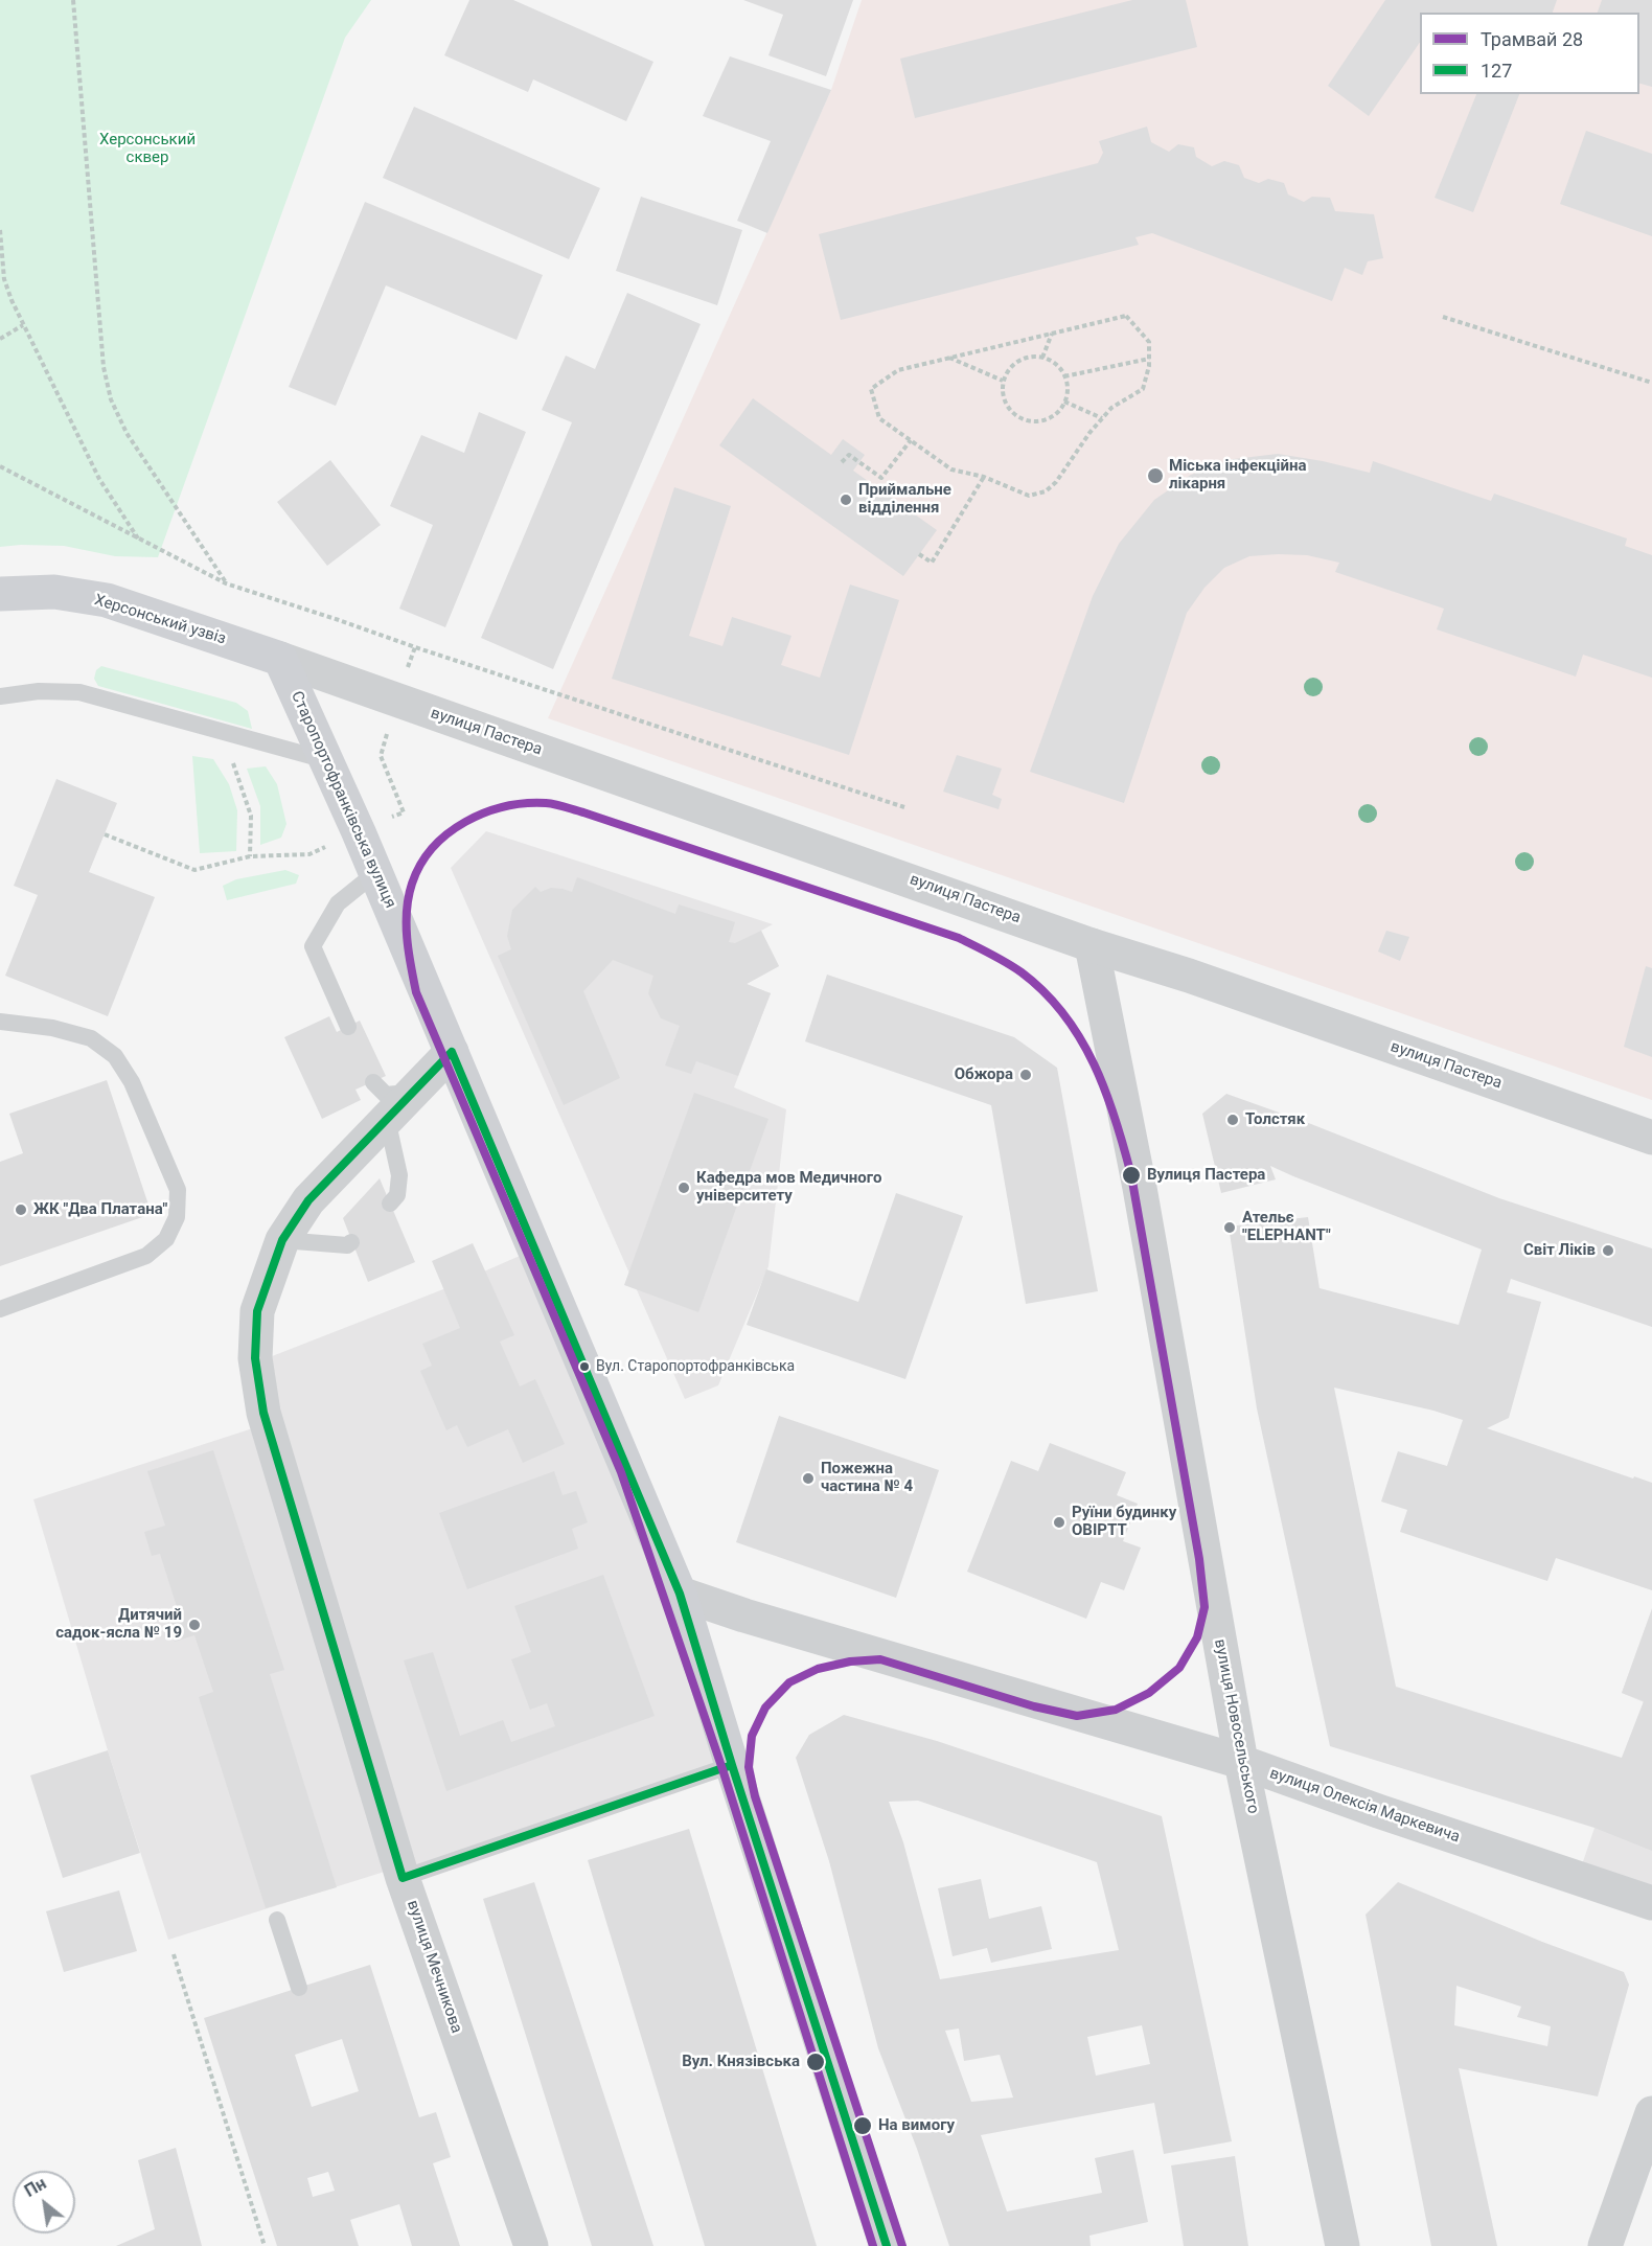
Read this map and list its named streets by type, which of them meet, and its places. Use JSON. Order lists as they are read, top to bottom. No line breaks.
{"streets":{"main road":["Херсонський узвіз","Старопортофранківська вулиця"],"street":["вулиця Пастера","вулиця Новосельського","вулиця Олексія Маркевича","вулиця Мечникова"]},"crossings":[["Херсонський узвіз","вулиця Пастера"],["Херсонський узвіз","Старопортофранківська вулиця"],["вулиця Пастера","Старопортофранківська вулиця"],["вулиця Пастера","вулиця Новосельського"],["Старопортофранківська вулиця","вулиця Олексія Маркевича"],["Старопортофранківська вулиця","вулиця Мечникова"],["вулиця Новосельського","вулиця Олексія Маркевича"]],"parks":["Херсонський сквер"],"places":["Міська інфекційна лікарня","Приймальне відділення","Обжора","Толстяк","Вулиця Пастера","Кафедра мов Медичного університету","ЖК \"Два Платана\"","Ательє \"ELEPHANT\"","Світ Ліків","Вул. Старопортофранківська","Пожежна частина № 4","Руїни будинку ОВІРТТ","Дитячий садок-ясла № 19","Вул. Князівська","На вимогу"],"lines":["tram line 28","transit line 127"],"legend":["Трамвай 28","127"],"north":"top left"}
